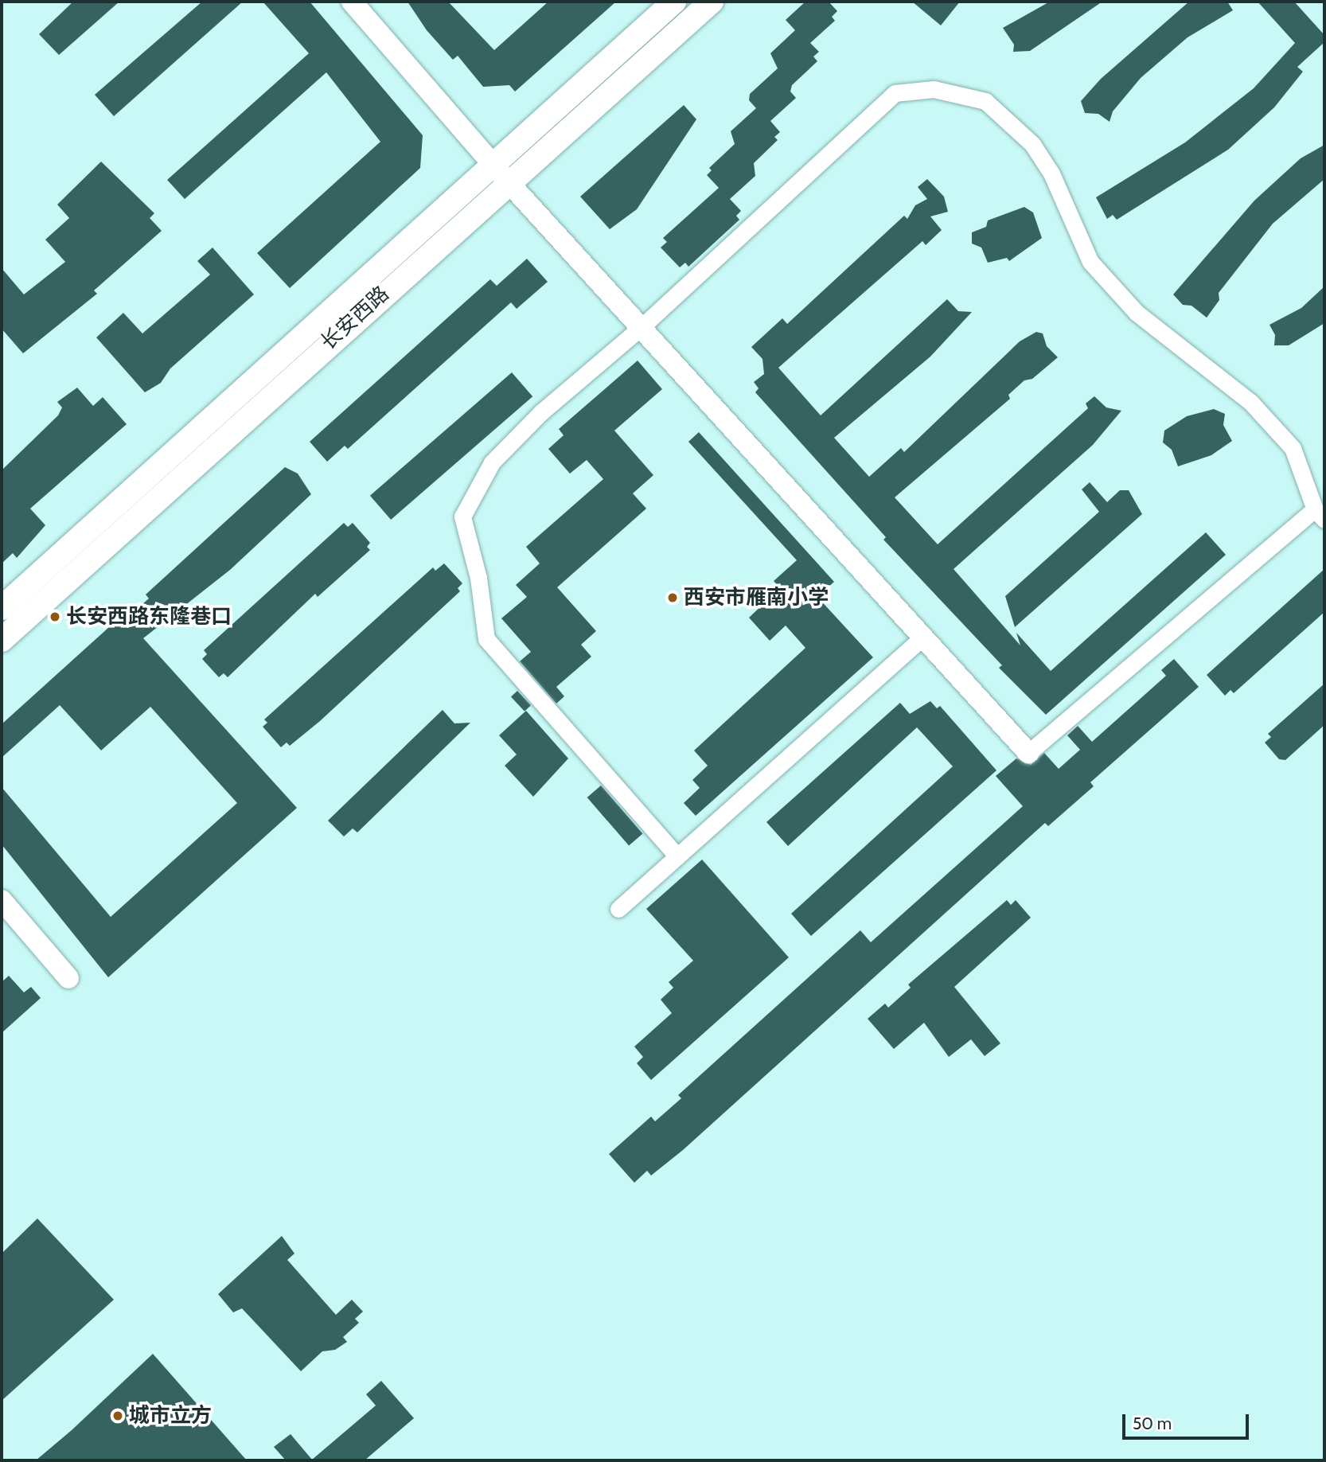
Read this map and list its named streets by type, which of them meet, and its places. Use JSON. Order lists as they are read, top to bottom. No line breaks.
{"streets":{"main road":["长安西路"]},"places":["西安市雁南小学","长安西路东隆巷口","城市立方"],"scale_bar":"50 m"}
